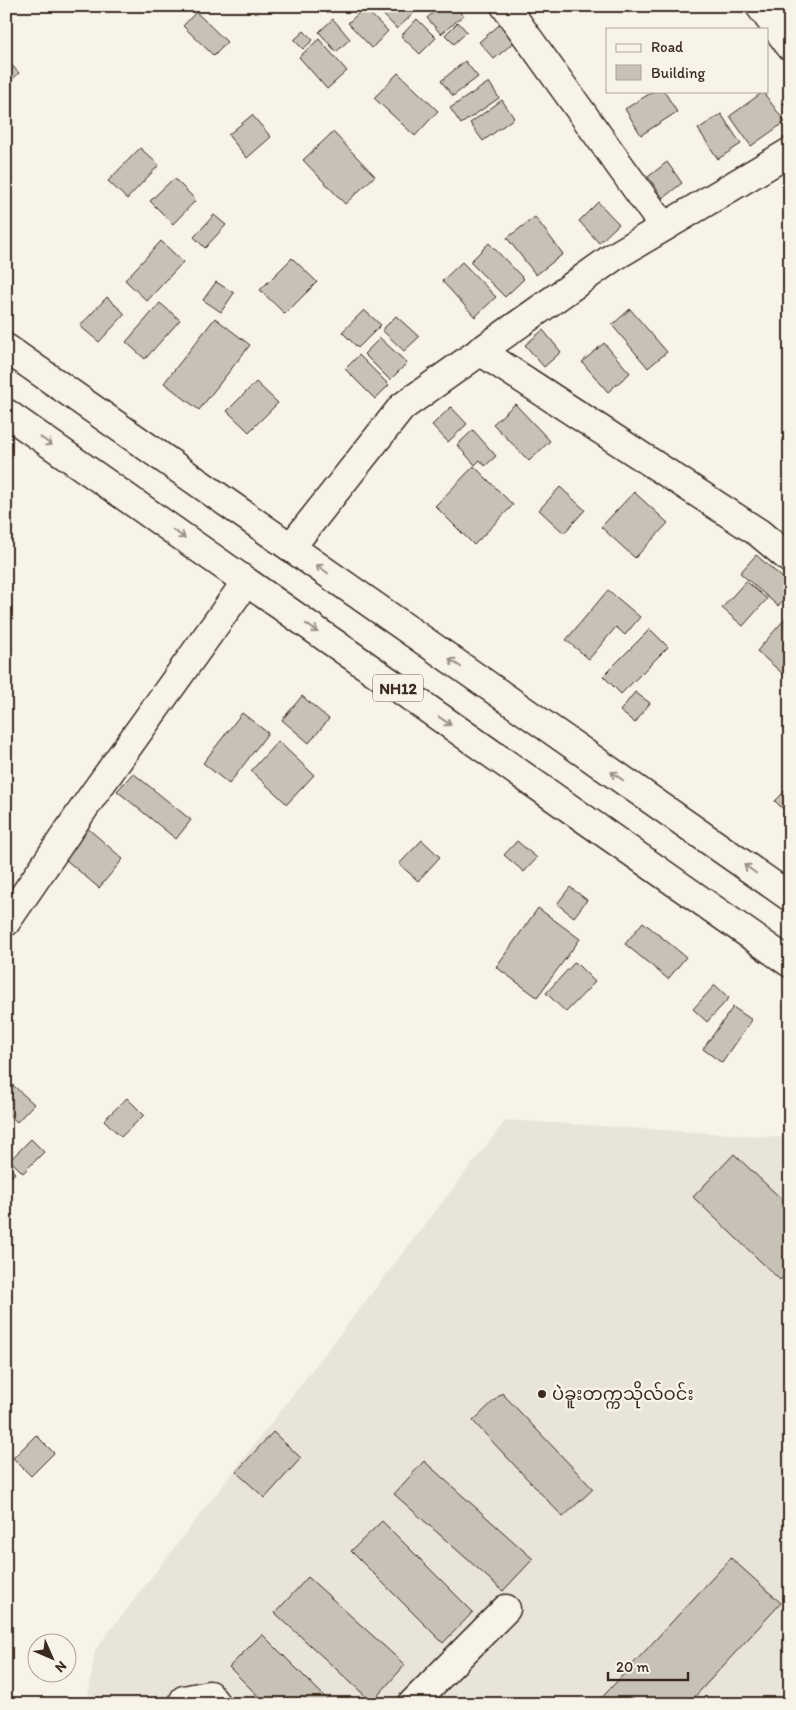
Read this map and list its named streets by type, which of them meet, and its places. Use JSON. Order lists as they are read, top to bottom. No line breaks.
{"streets":{"main road":["NH12"]},"places":["ပဲခူးတက္ကသိုလ်ဝင်း"],"legend":["Road","Building"],"scale_bar":"20 m","north":"bottom right"}
